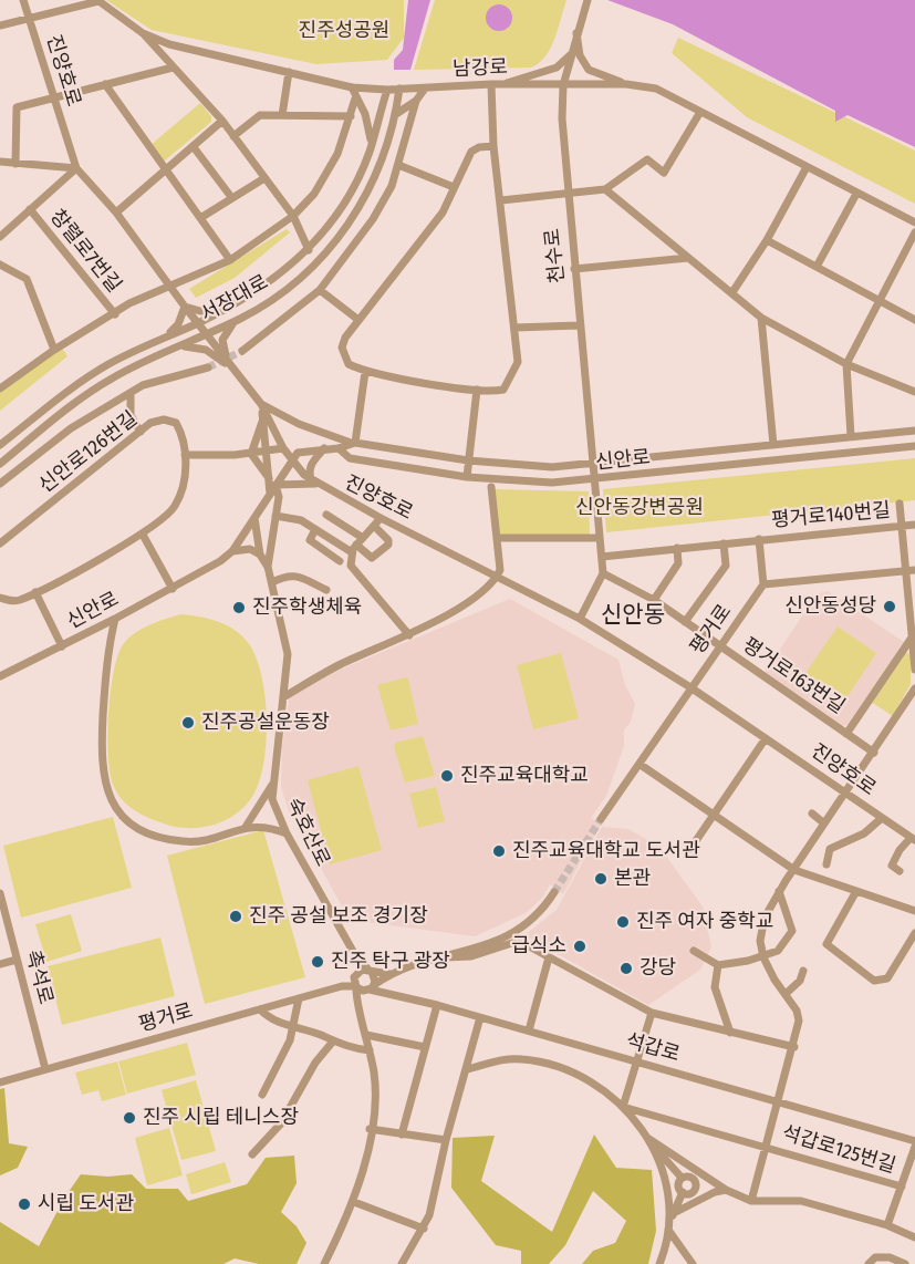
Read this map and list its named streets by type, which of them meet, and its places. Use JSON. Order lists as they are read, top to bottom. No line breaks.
{"streets":{"street":["남강로","진양호로","창렬로7번길","천수로","서장대로","신안로126번길","신안로","평거로140번길","평거로","평거로163번길","숙호산로","촉석로","석갑로","석갑로125번길"]},"crossings":[["남강로","천수로"],["남강로","서장대로"],["진양호로","서장대로"],["진양호로","신안로"],["진양호로","평거로"],["천수로","신안로"],["천수로","평거로140번길"],["천수로","평거로163번길"],["신안로","숙호산로"],["평거로140번길","평거로163번길"],["평거로","평거로163번길"],["평거로","촉석로"],["평거로","석갑로"]],"districts":["신안동"],"parks":["진주성공원","신안동강변공원"],"places":["신안동성당","진주학생체육","진주공설운동장","진주교육대학교","진주교육대학교 도서관","본관","진주 공설 보조 경기장","진주 여자 중학교","급식소","진주 탁구 광장","강당","진주 시립 테니스장","시립 도서관"]}
